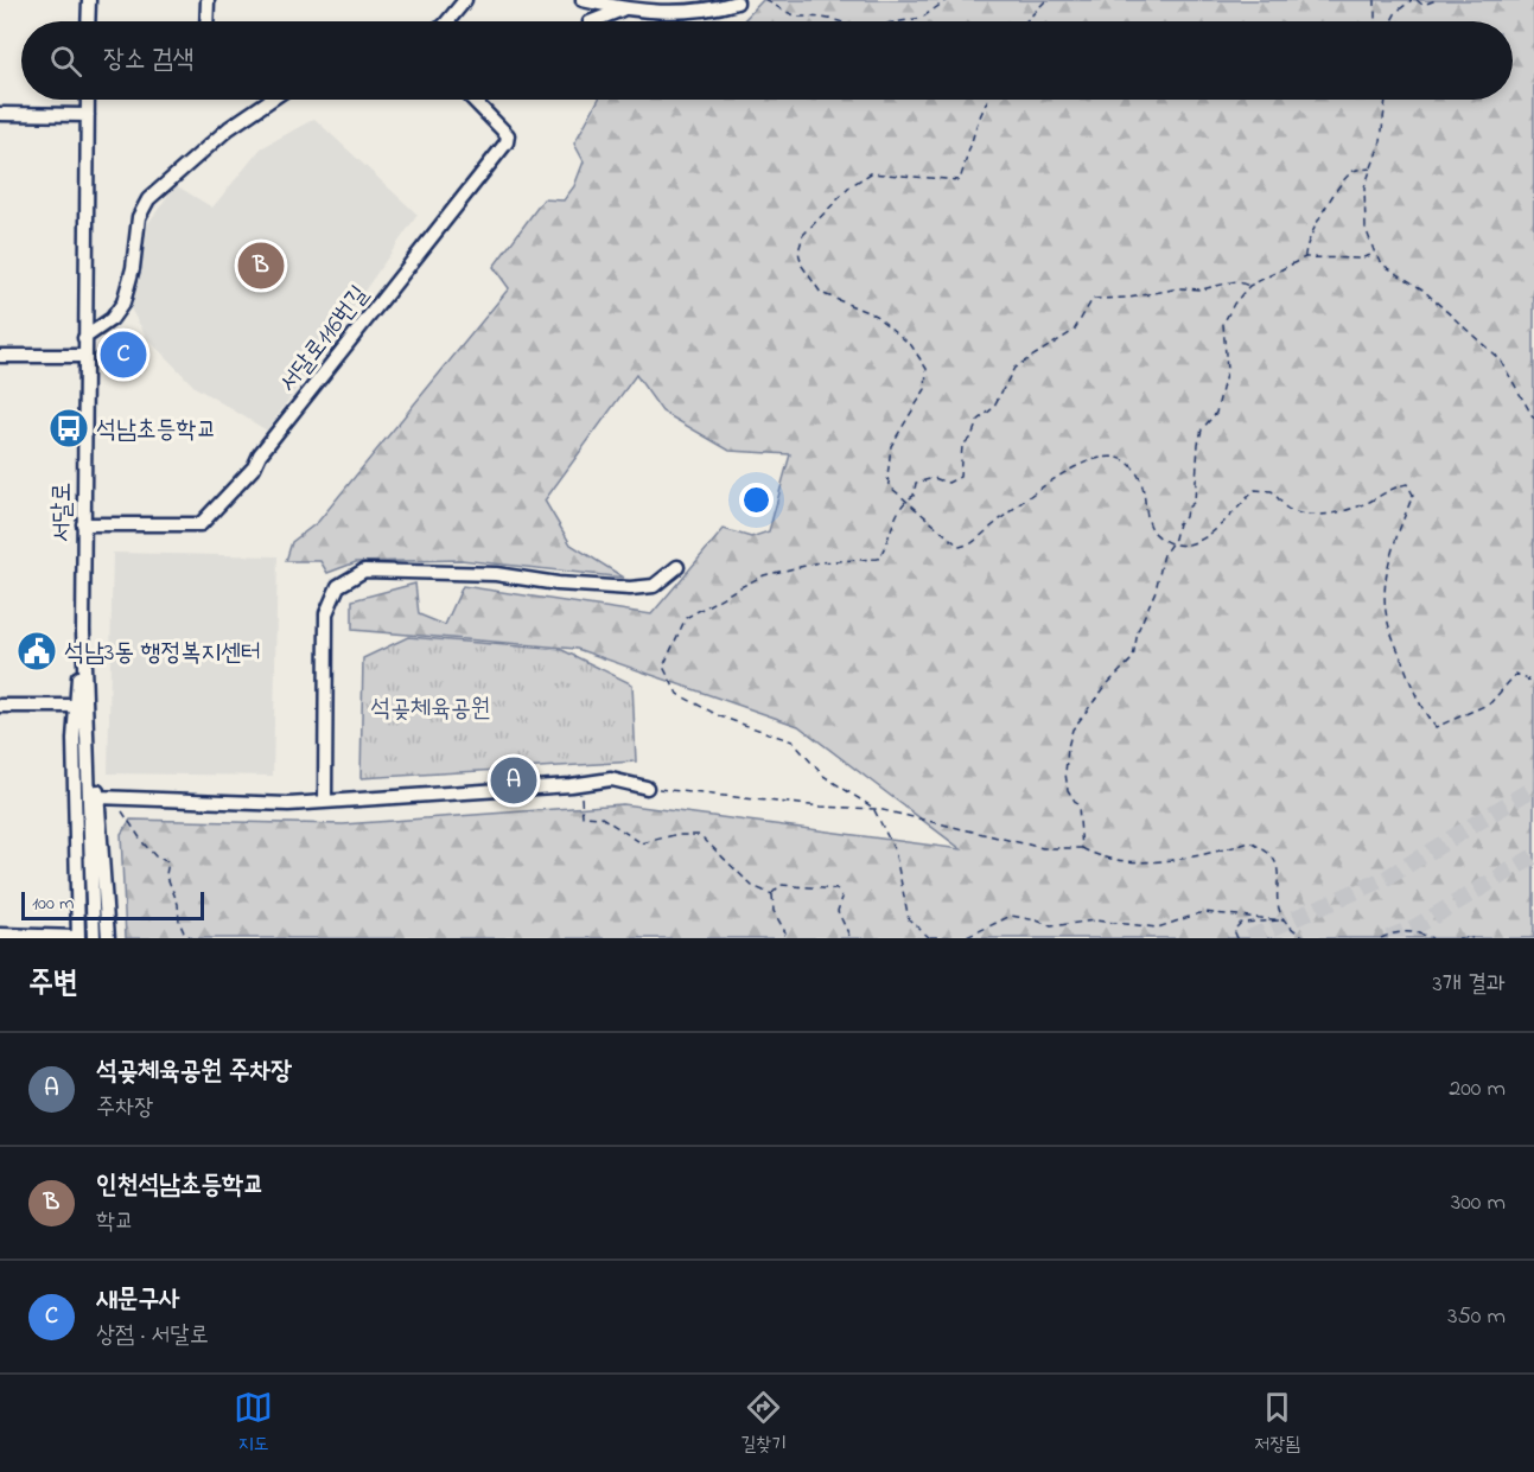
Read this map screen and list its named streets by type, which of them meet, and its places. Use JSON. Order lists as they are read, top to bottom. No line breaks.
{"streets":{"street":["서달로116번길","서달로"]},"crossings":[["서달로116번길","서달로"]],"parks":["석곶체육공원"],"places":{"bus stop":["석남초등학교"],"public building":["석남3동 행정복지센터"]},"scale_bar":"100 m","page":{"search":"장소 검색","pins":["B","C","A"],"scale":"100 m","heading":["주변","3개 결과"],"list":[{"mark":"A","name":"석곶체육공원 주차장","note":"주차장","value":"200 m"},{"mark":"B","name":"인천석남초등학교","note":"학교","value":"300 m"},{"mark":"C","name":"새문구사","note":"상점 · 서달로","value":"350 m"}],"nav":["지도","길찾기","저장됨"]}}
